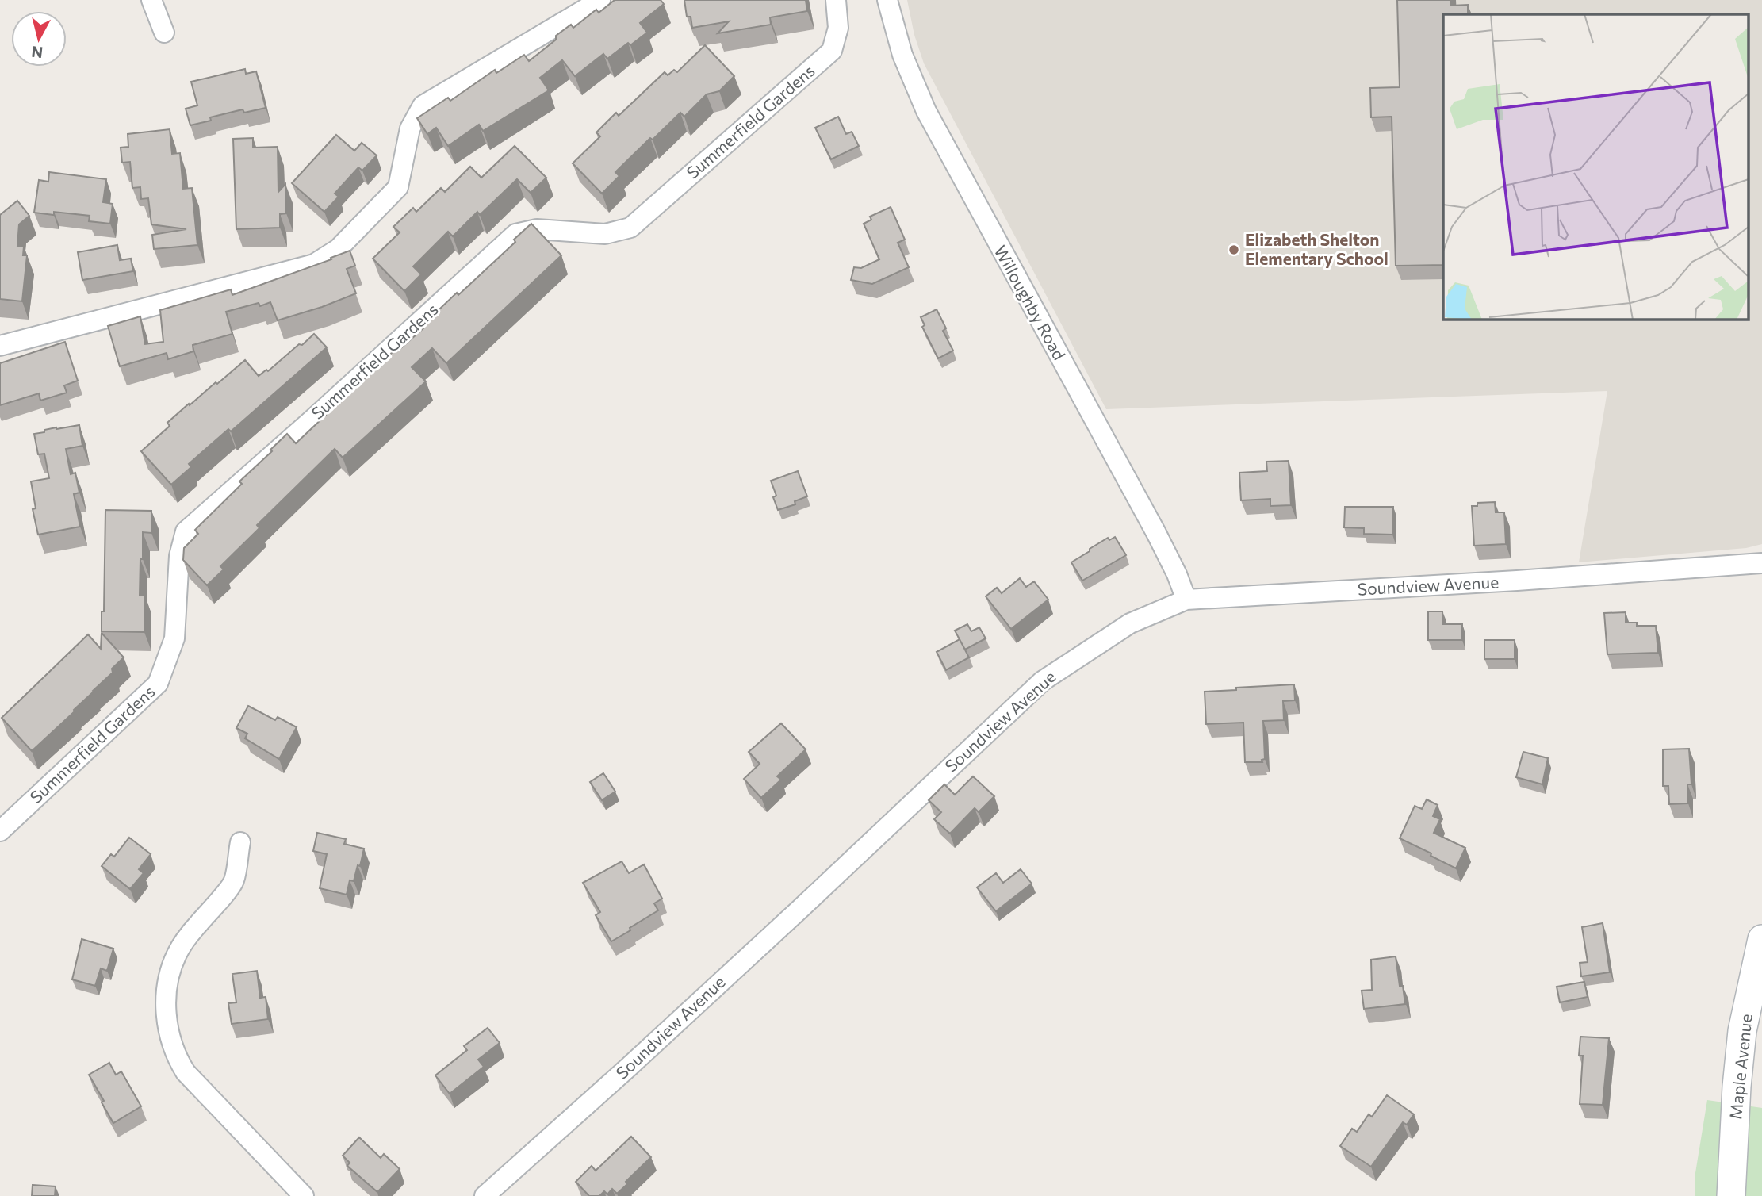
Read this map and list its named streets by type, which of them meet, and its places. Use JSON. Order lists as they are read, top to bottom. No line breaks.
{"streets":{"main road":["Maple Avenue"],"street":["Summerfield Gardens","Willoughby Road","Soundview Avenue"]},"crossings":[["Willoughby Road","Soundview Avenue"]],"places":["Elizabeth Shelton Elementary School"],"north":"bottom"}
